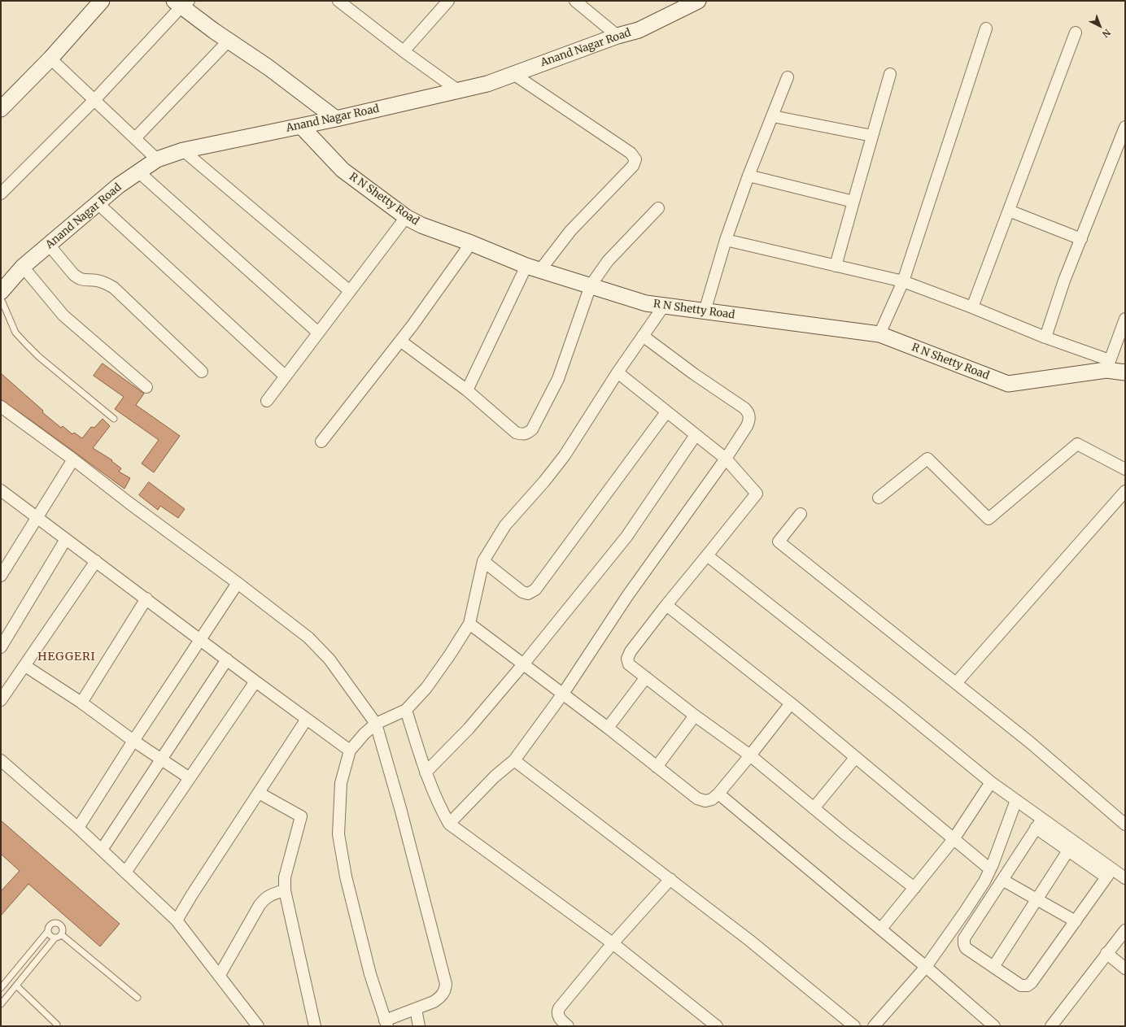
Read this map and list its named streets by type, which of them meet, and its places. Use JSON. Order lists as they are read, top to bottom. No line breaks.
{"streets":{"street":["Anand Nagar Road","R N Shetty Road"]},"crossings":[["Anand Nagar Road","R N Shetty Road"]],"districts":["HEGGERI"],"north":"bottom right"}
